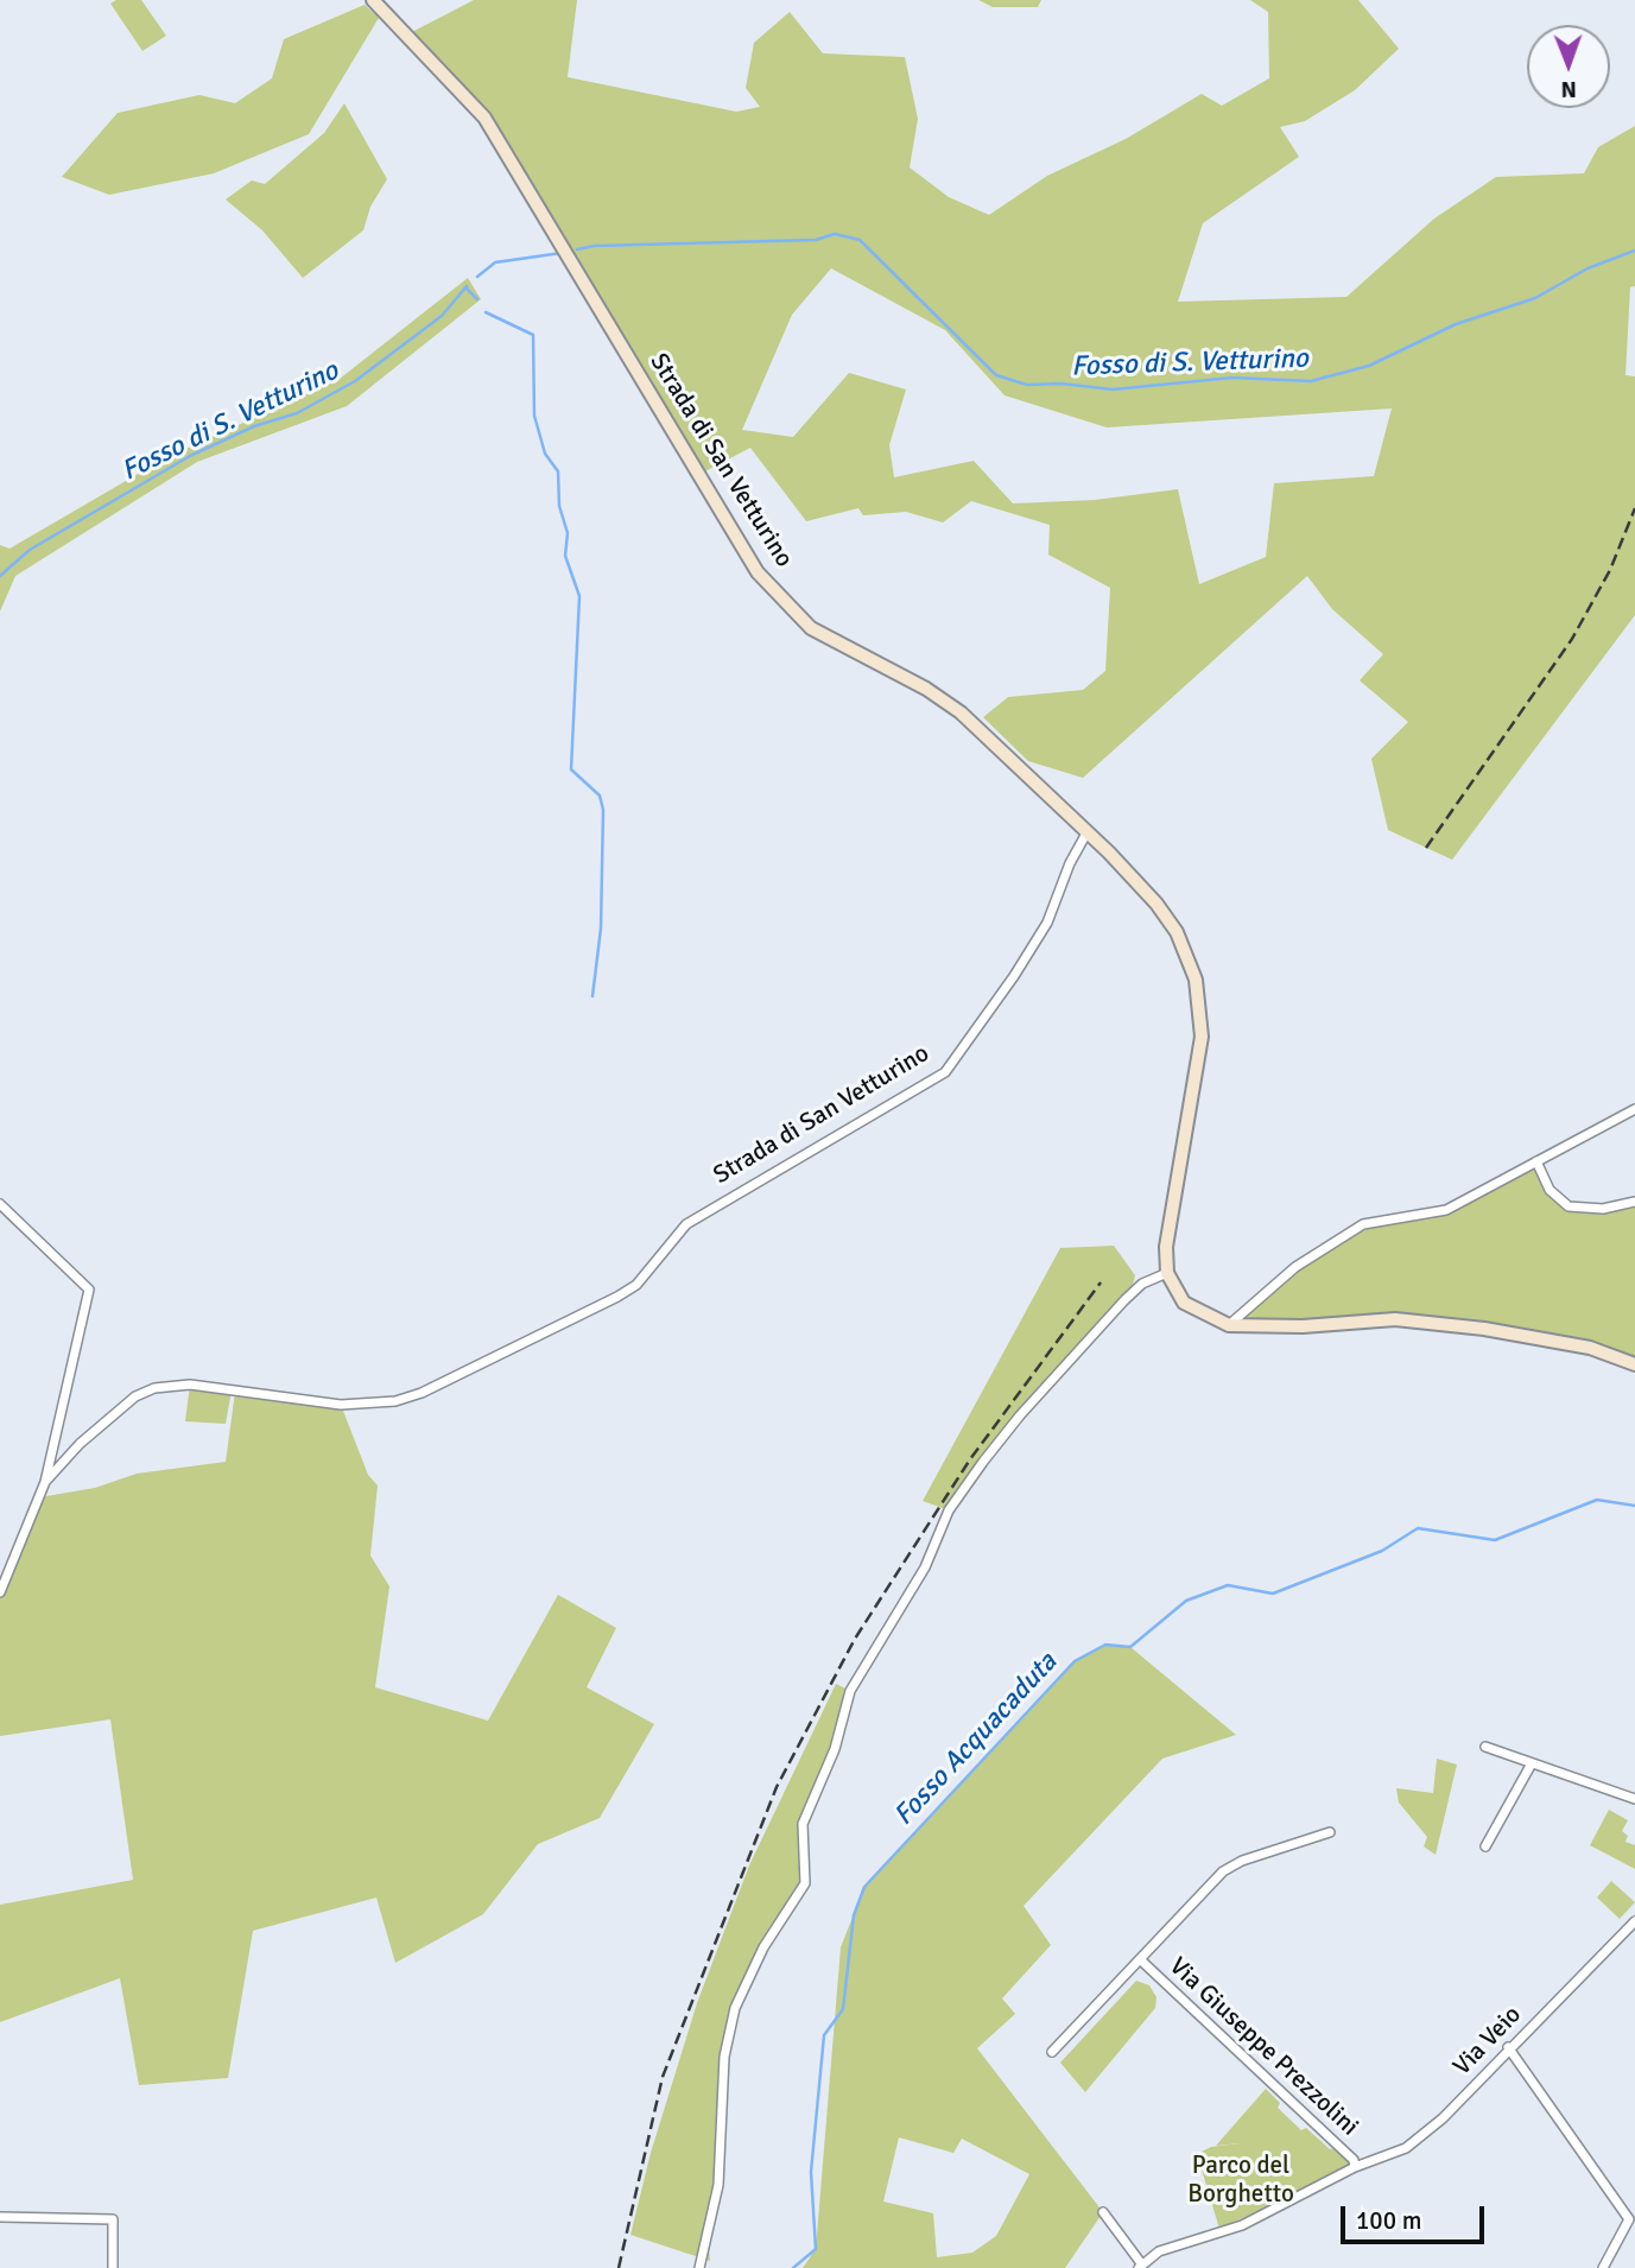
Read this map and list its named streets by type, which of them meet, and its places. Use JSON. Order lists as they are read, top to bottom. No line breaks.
{"streets":{"street":["Strada di San Vetturino","Via Veio","Via Giuseppe Prezzolini"]},"crossings":[["Via Veio","Via Giuseppe Prezzolini"]],"water":["Fosso di S. Vetturino","Fosso Acquacaduta"],"parks":["Parco del Borghetto"],"scale_bar":"100 m","north":"bottom"}
